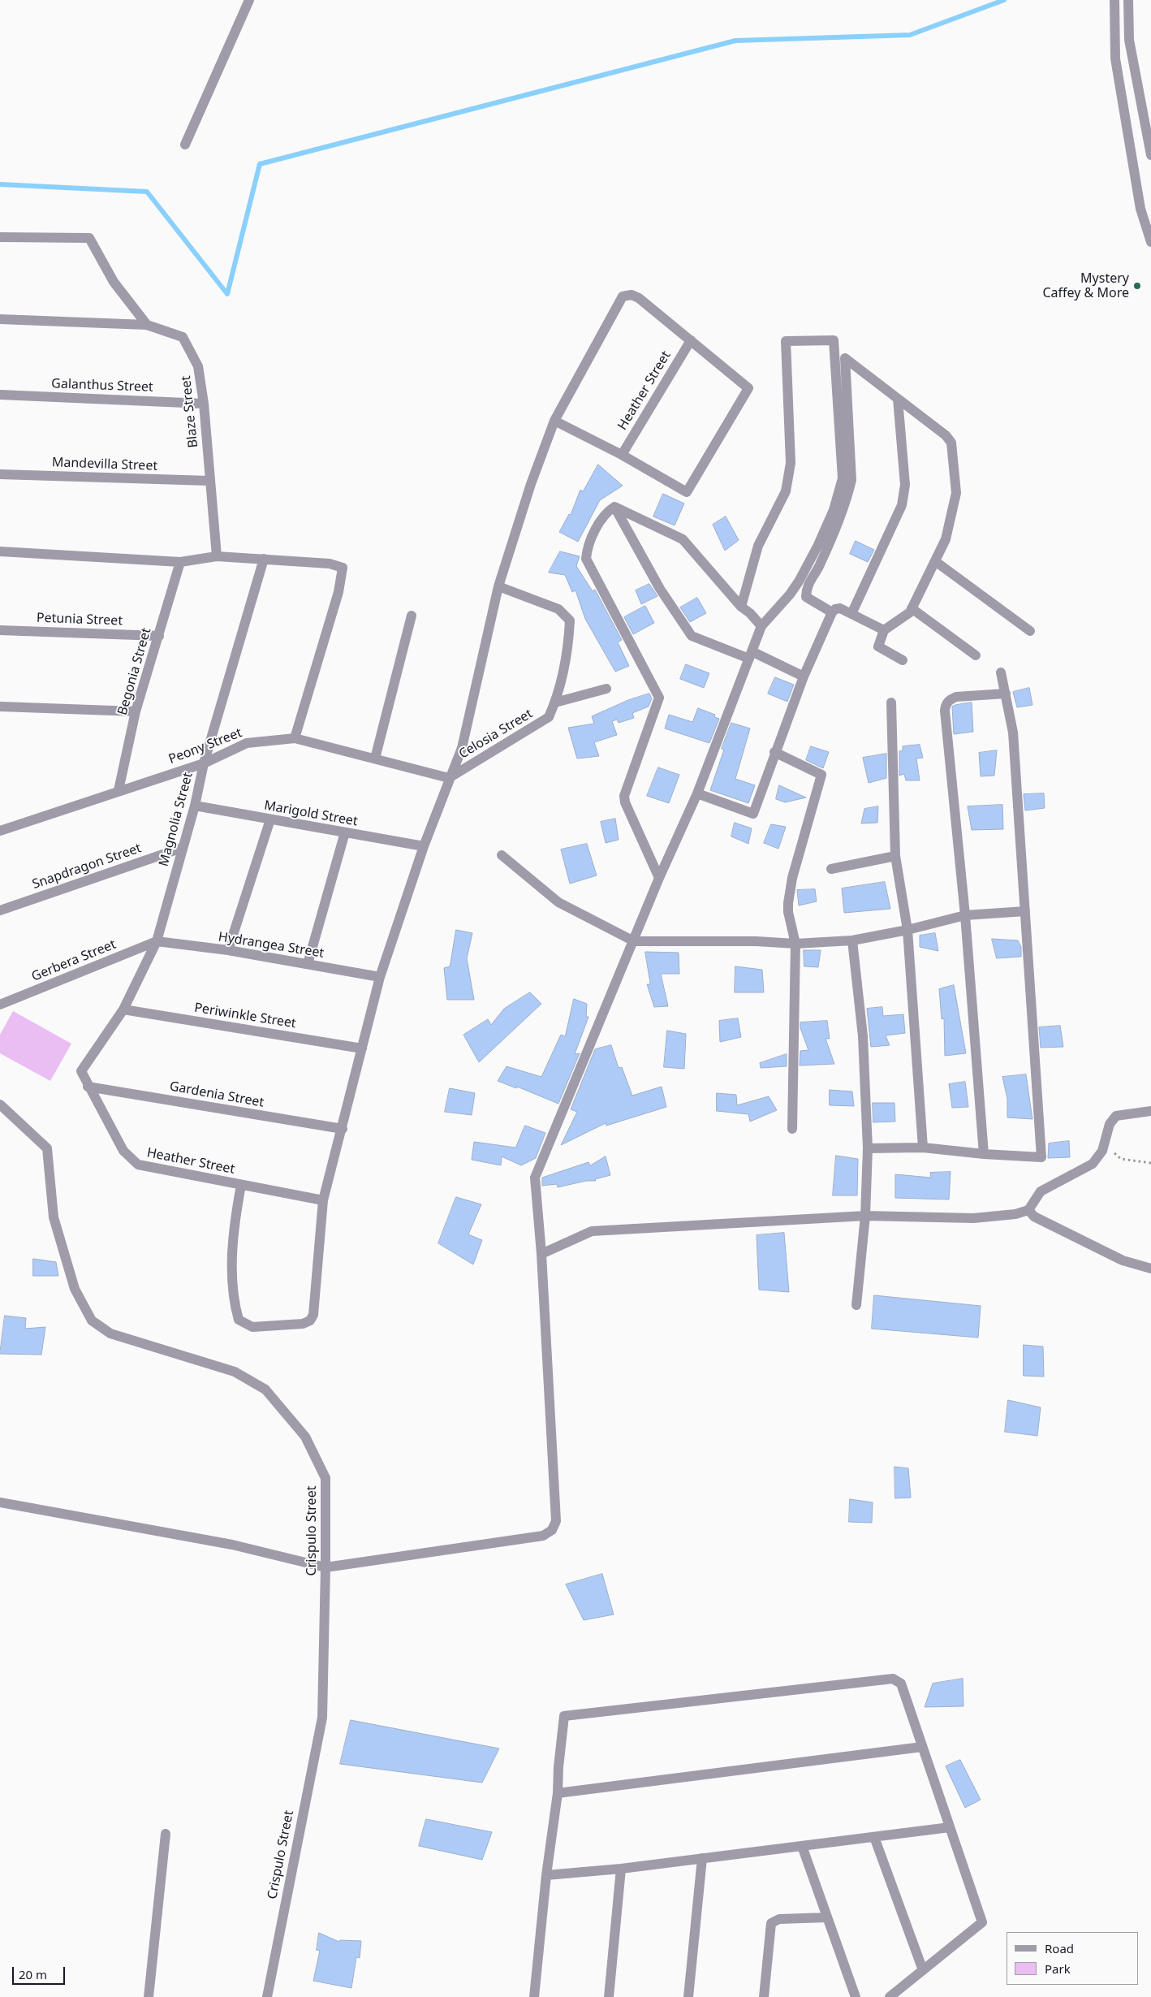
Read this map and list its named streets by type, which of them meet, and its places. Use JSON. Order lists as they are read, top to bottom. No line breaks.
{"streets":{"street":["Galanthus Street","Heather Street","Blaze Street","Mandevilla Street","Petunia Street","Begonia Street","Celosia Street","Peony Street","Marigold Street","Magnolia Street","Snapdragon Street","Hydrangea Street","Gerbera Street","Periwinkle Street","Gardenia Street","Crispulo Street"]},"crossings":[["Galanthus Street","Blaze Street"],["Heather Street","Magnolia Street"],["Heather Street","Gardenia Street"],["Blaze Street","Mandevilla Street"],["Petunia Street","Begonia Street"],["Begonia Street","Peony Street"],["Celosia Street","Peony Street"],["Peony Street","Magnolia Street"],["Marigold Street","Magnolia Street"],["Magnolia Street","Snapdragon Street"],["Magnolia Street","Hydrangea Street"],["Magnolia Street","Gerbera Street"],["Magnolia Street","Periwinkle Street"],["Hydrangea Street","Gerbera Street"]],"places":["Mystery Caffey & More"],"legend":["Road","Park"],"scale_bar":"20 m"}
